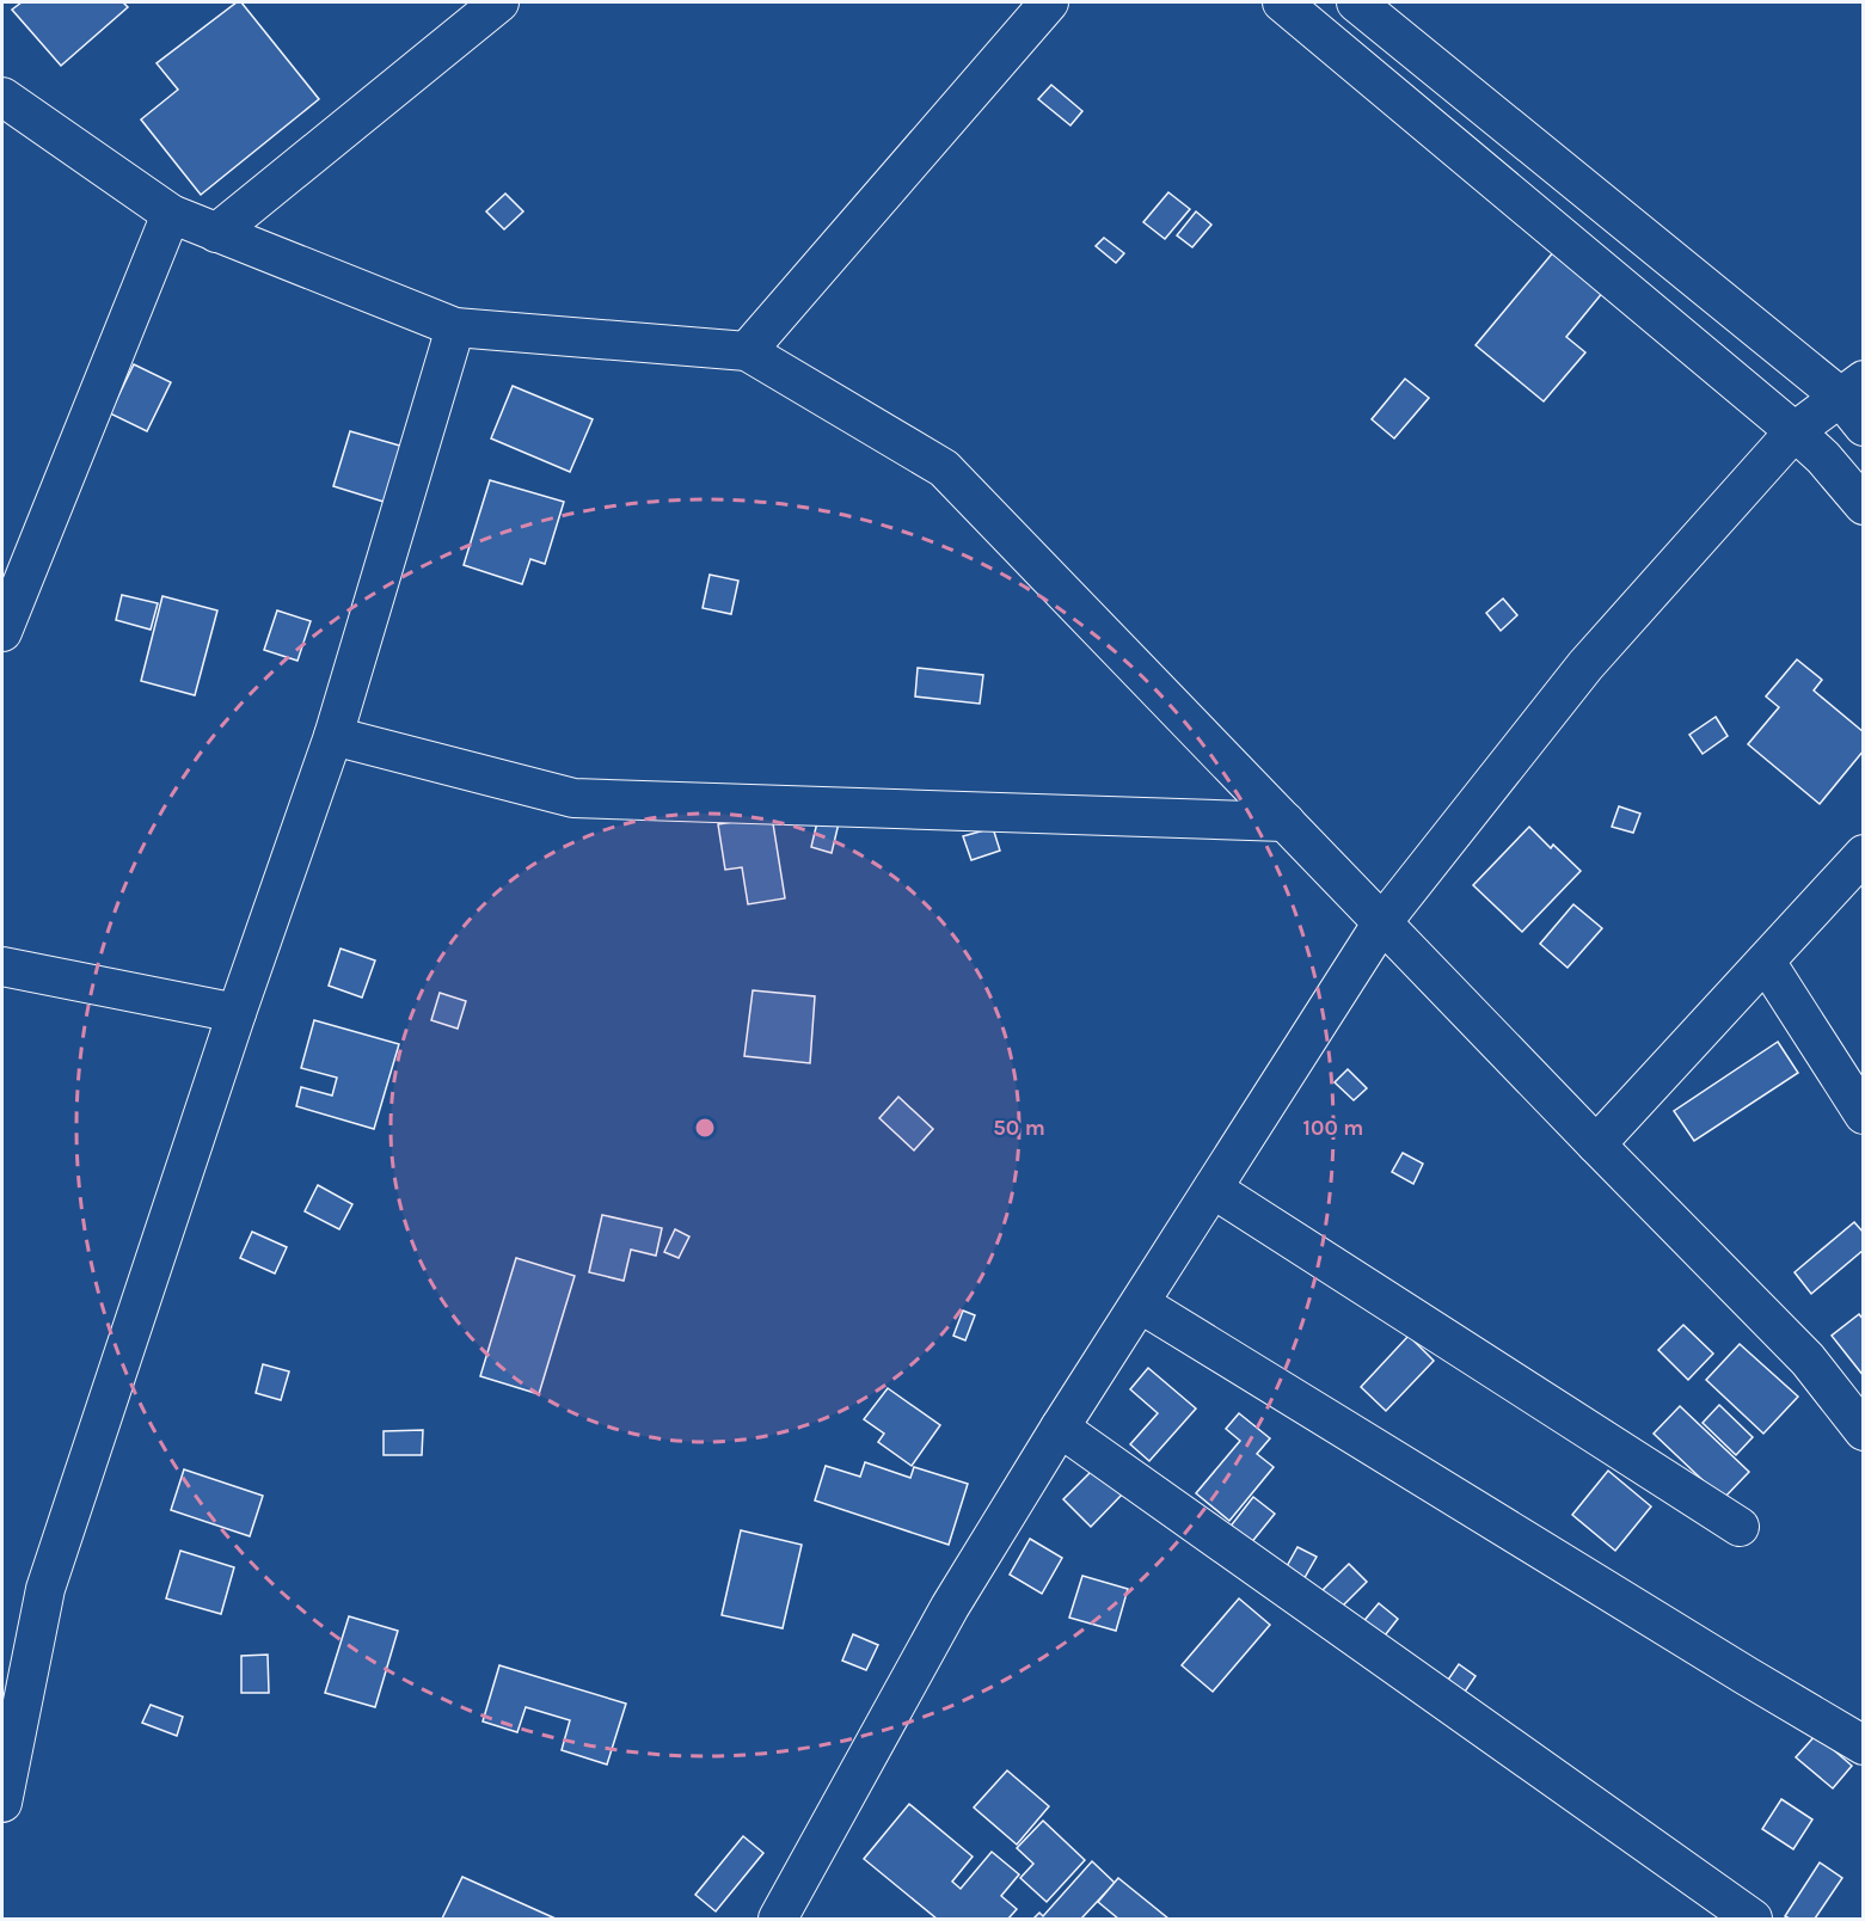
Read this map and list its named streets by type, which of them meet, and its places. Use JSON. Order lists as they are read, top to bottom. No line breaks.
{"rings":["50 m","100 m"]}
